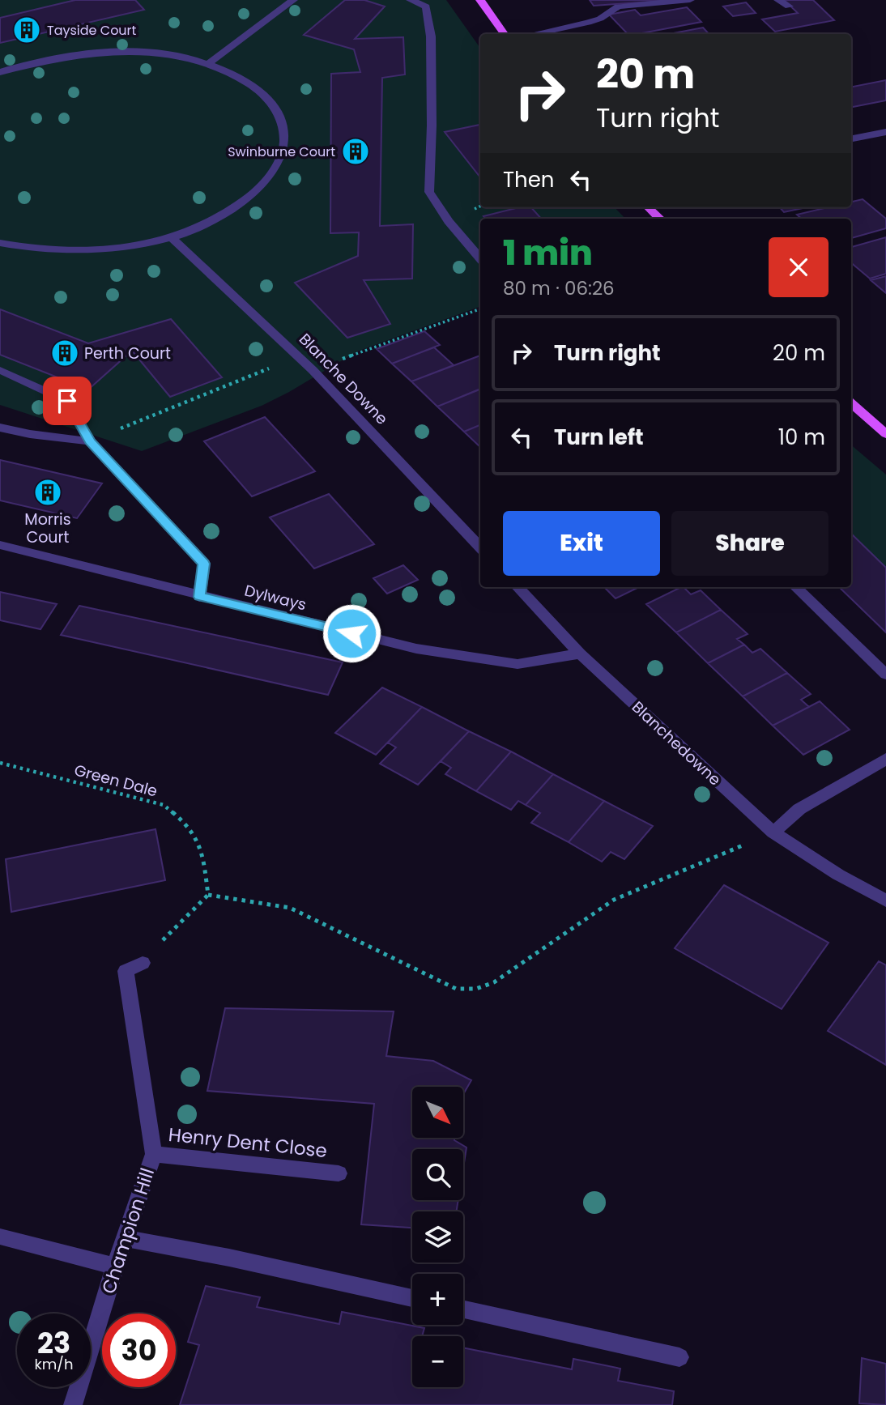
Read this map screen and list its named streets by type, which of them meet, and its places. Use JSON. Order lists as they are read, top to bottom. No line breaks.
{"streets":{"street":["Blanche Downe","Dylways","Blanchedowne","Henry Dent Close","Champion Hill"],"path":["Green Dale"]},"crossings":[["Dylways","Blanchedowne"],["Henry Dent Close","Champion Hill"]],"places":{"building":["Tayside Court","Swinburne Court","Perth Court","Morris Court"]},"north":"bottom right","page":{"turn":["20 m","Turn right"],"then":"Then","heading":["1 min","80 m · 06:26"],"list":[{"name":"Turn right","value":"20 m"},{"name":"Turn left","value":"10 m"}],"buttons":["Exit","Share"],"map_buttons":["+","−"],"speed":"23 km/h","limit":"30"}}
